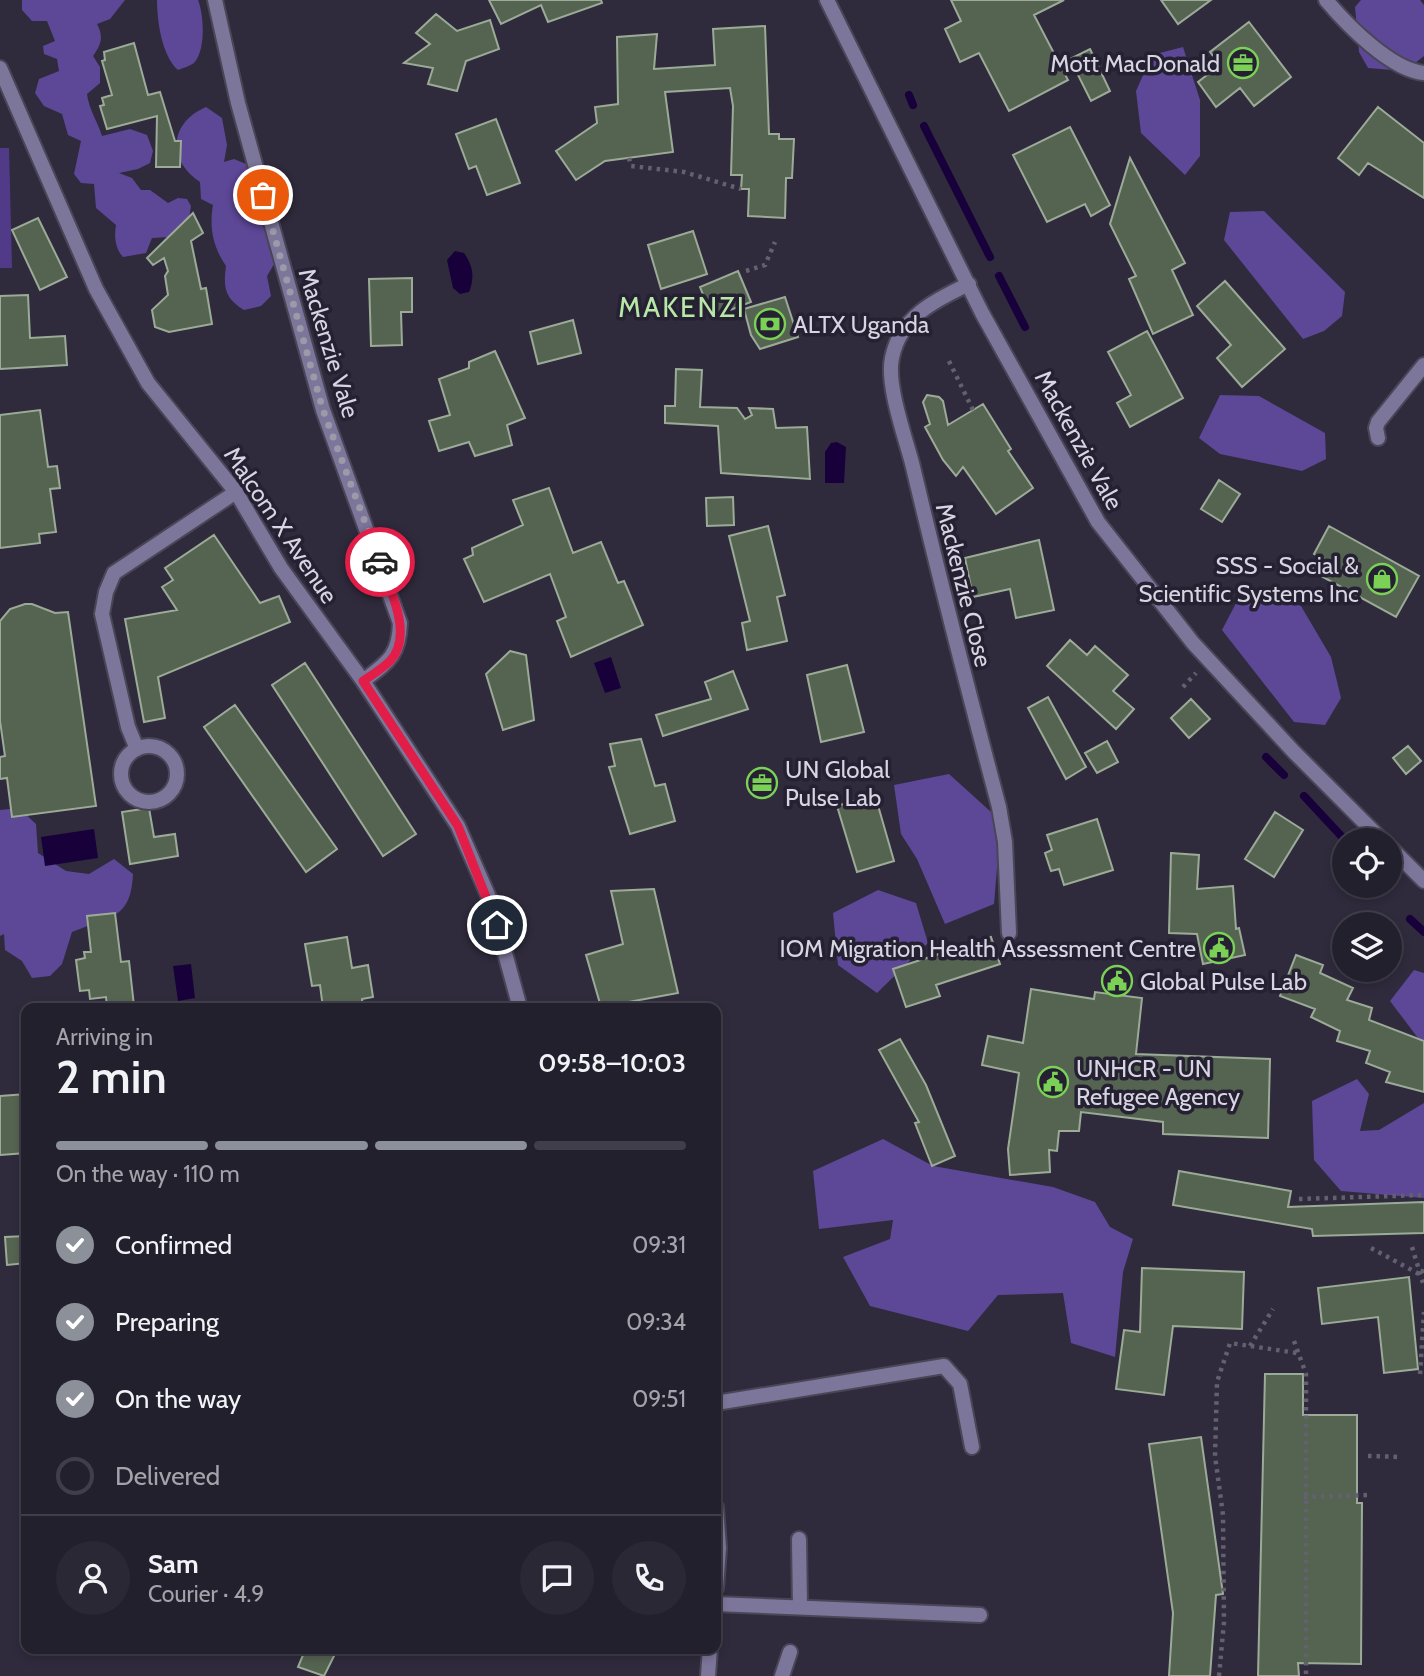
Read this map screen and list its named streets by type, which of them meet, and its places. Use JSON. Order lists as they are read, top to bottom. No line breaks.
{"streets":{"street":["Mackenzie Vale","Malcom X Avenue","Mackenzie Close"]},"crossings":[["Mackenzie Vale","Malcom X Avenue"],["Mackenzie Vale","Mackenzie Close"]],"districts":["MAKENZI"],"places":{"office":["Mott MacDonald","UN Global Pulse Lab"],"bank":["ALTX Uganda"],"shop":["SSS - Social & Scientific Systems Inc"],"public building":["IOM Migration Health Assessment Centre","Global Pulse Lab","UNHCR - UN Refugee Agency"]},"page":{"heading":["2 min","Arriving in","09:58–10:03"],"panel":["Sam","Courier · 4.9"],"bar":"On the way · 110 m","list":[["Confirmed","09:31"],["Preparing","09:34"],["On the way","09:51"],"Delivered"]}}
